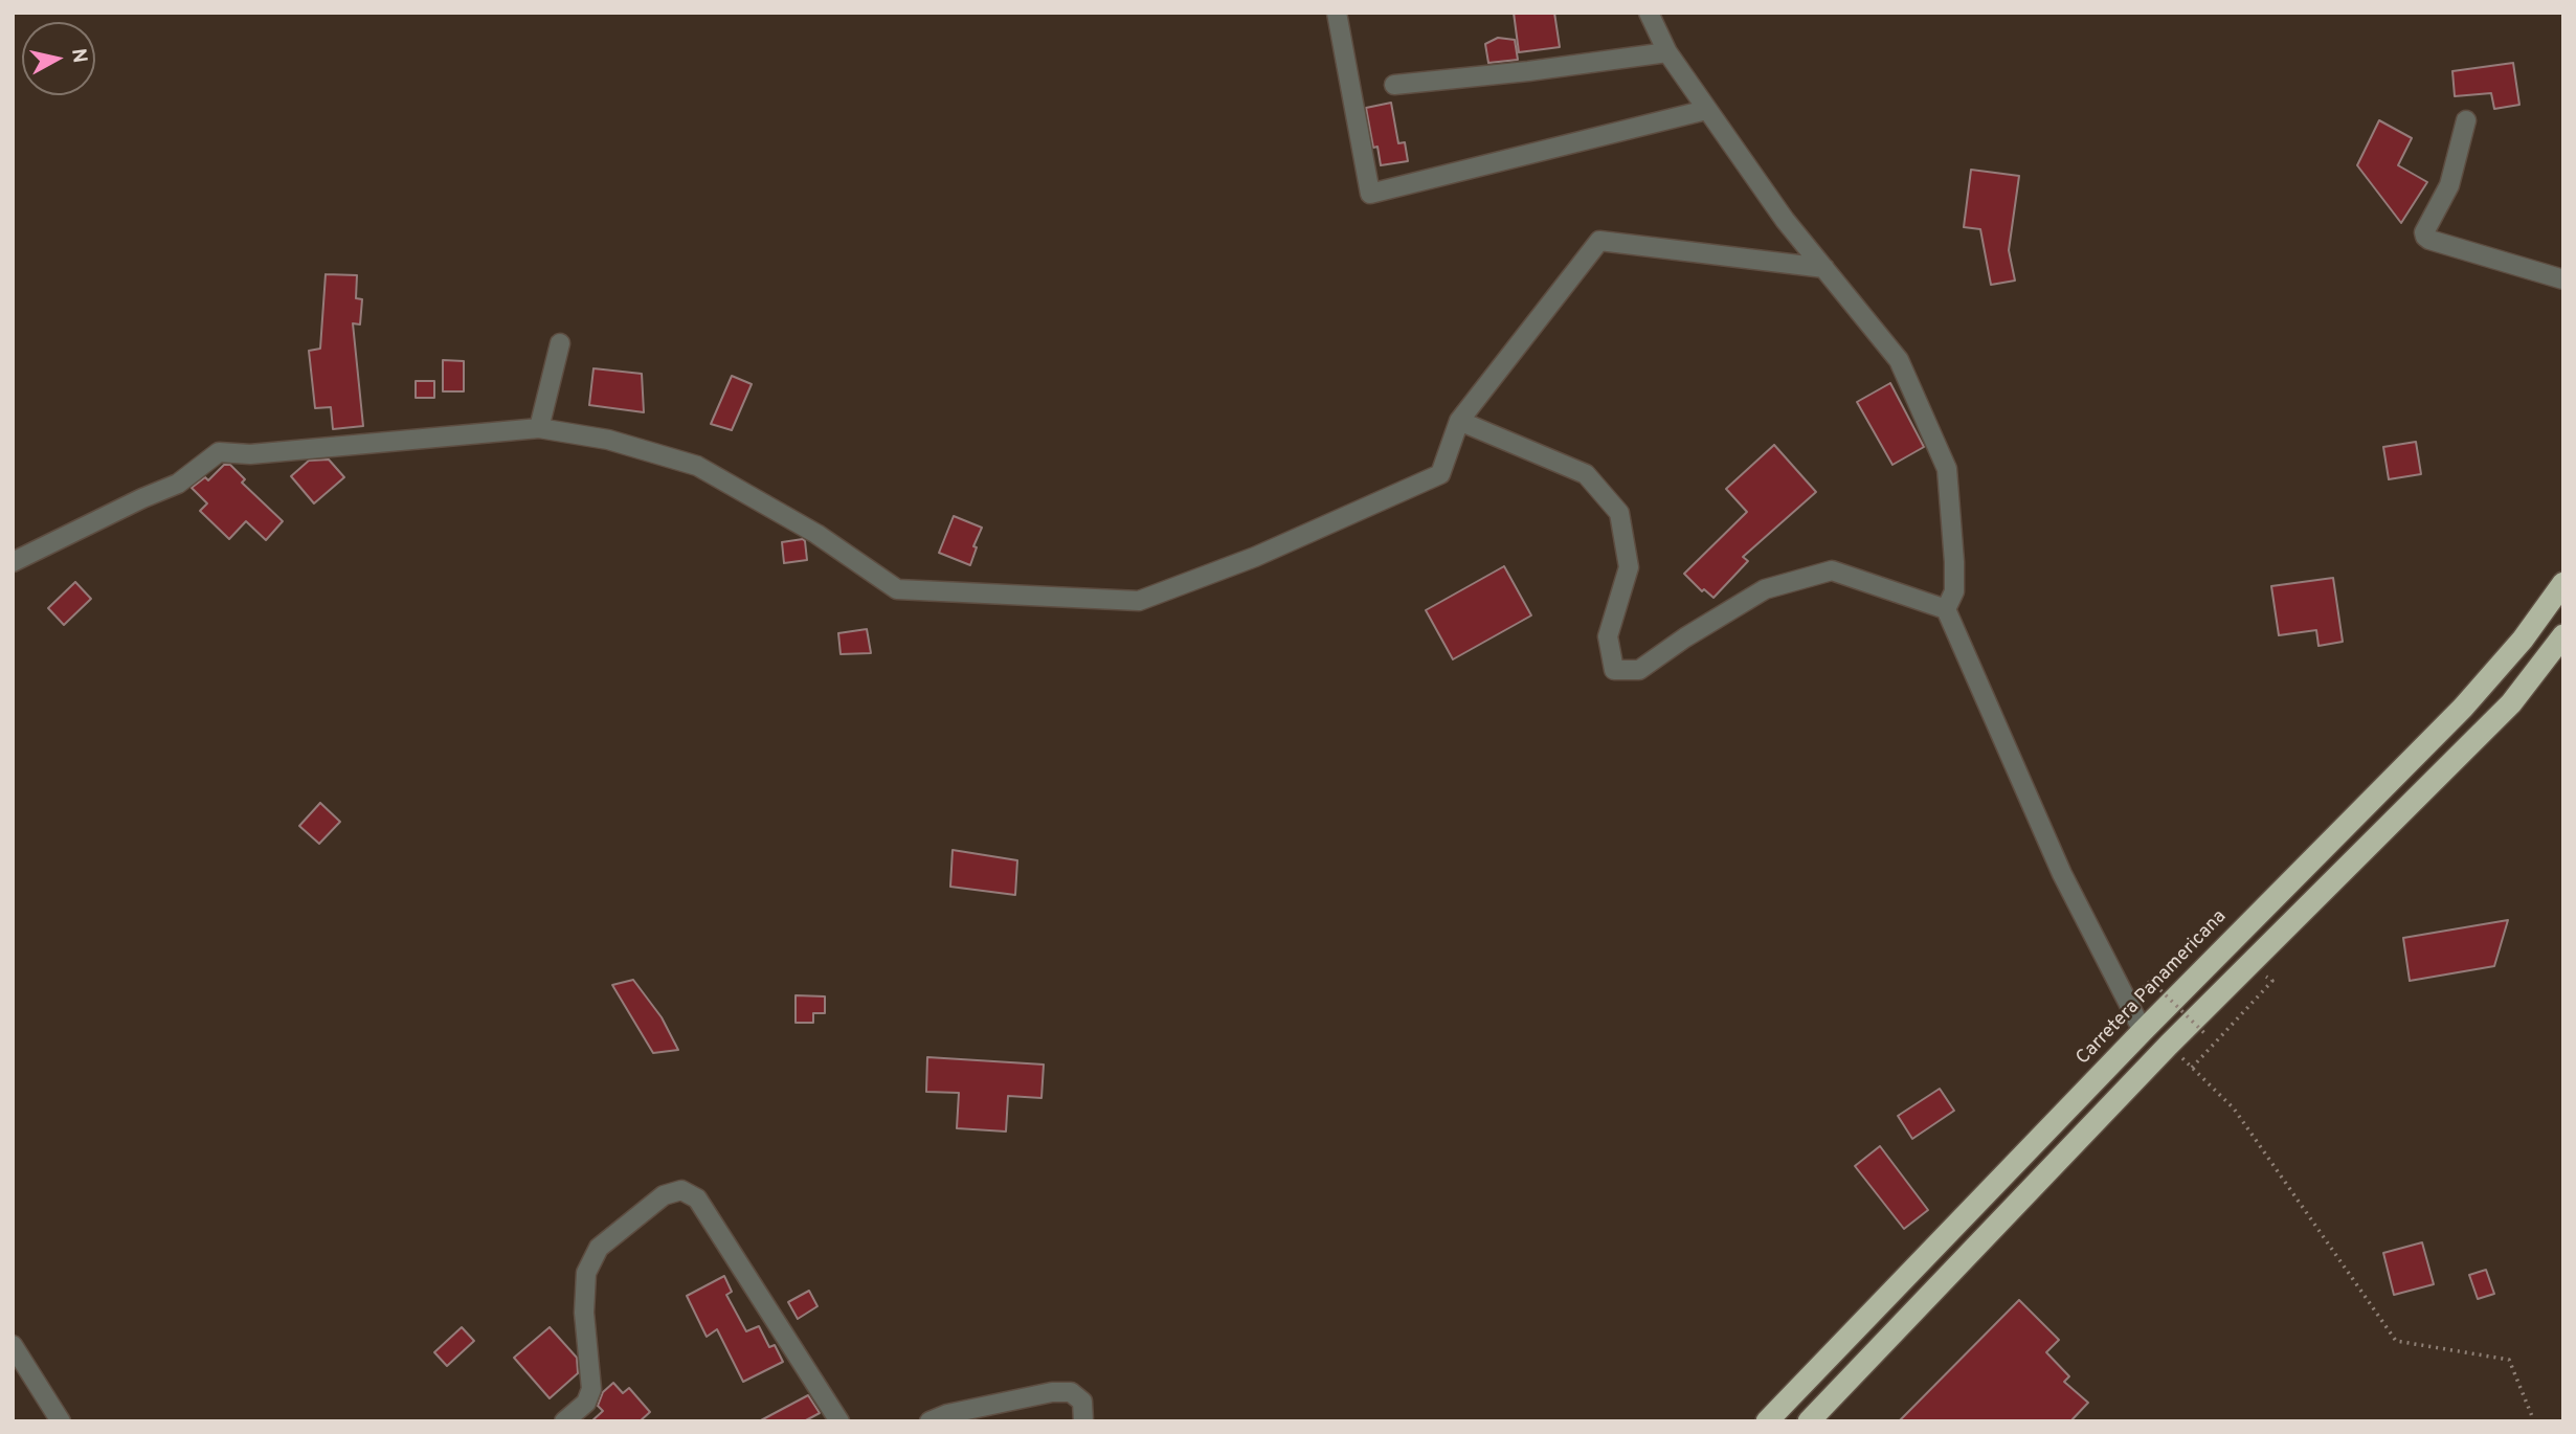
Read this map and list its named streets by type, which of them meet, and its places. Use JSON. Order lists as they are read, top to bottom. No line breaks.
{"streets":{"highway":["Carretera Panamericana"]},"north":"right"}
